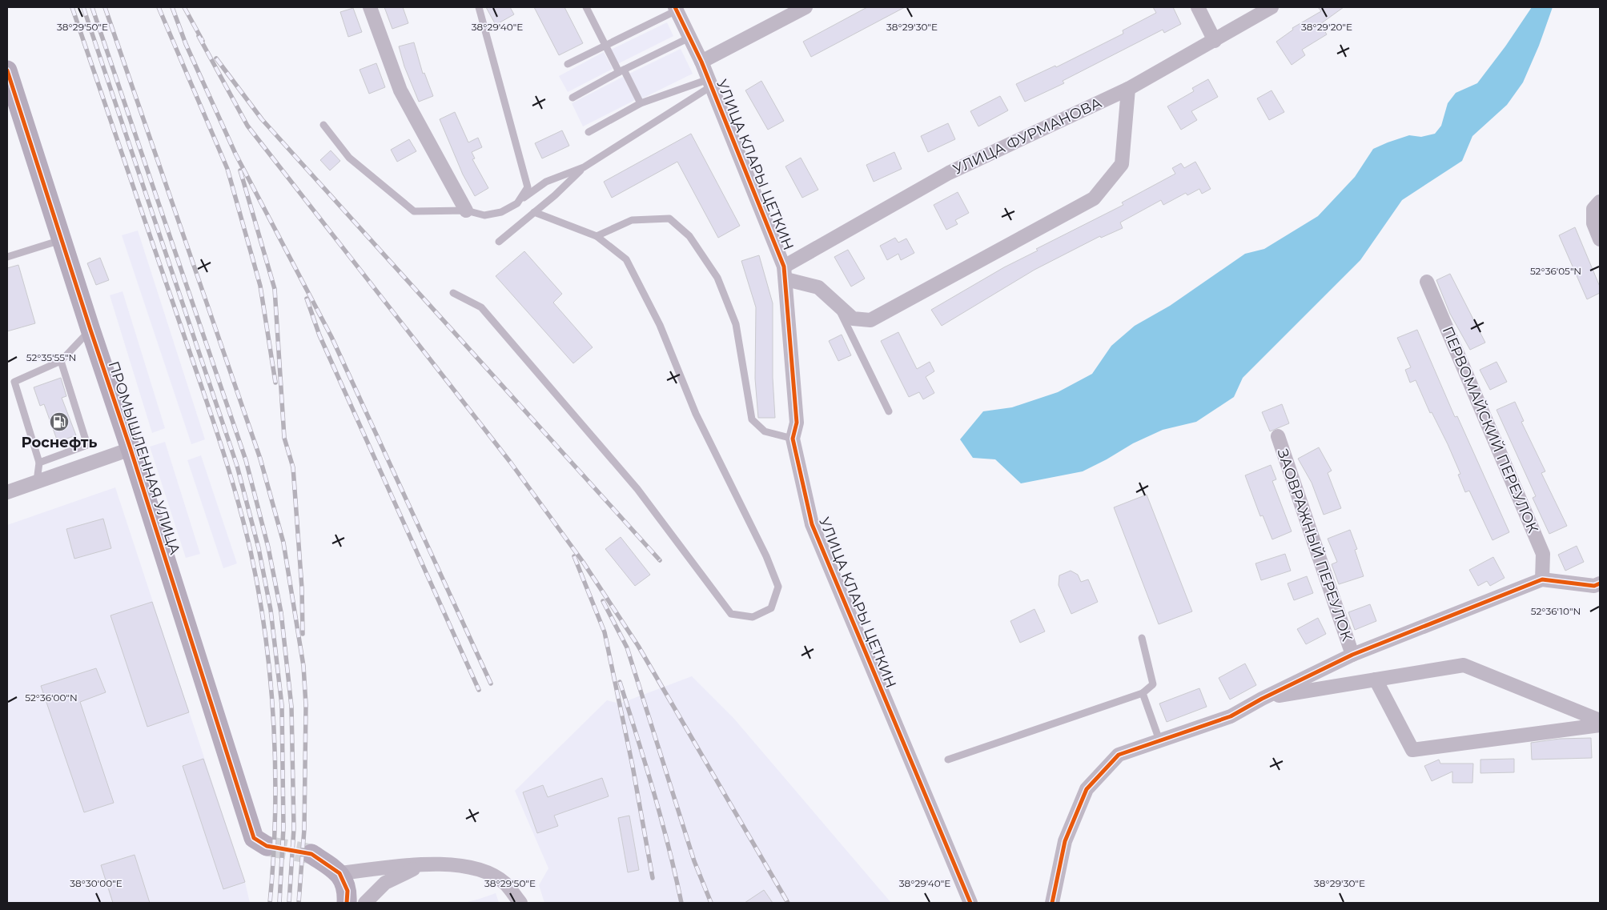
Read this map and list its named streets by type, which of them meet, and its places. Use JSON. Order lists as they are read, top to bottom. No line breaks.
{"streets":{"street":["УЛИЦА ФУРМАНОВА","УЛИЦА КЛАРЫ ЦЕТКИН","ПЕРВОМАЙСКИЙ ПЕРЕУЛОК","ПРОМЫШЛЕННАЯ УЛИЦА","ЗАОВРАЖНЫЙ ПЕРЕУЛОК"]},"crossings":[["УЛИЦА ФУРМАНОВА","УЛИЦА КЛАРЫ ЦЕТКИН"]],"places":{"fuel station":["Роснефть"]},"coordinates":["38°29'50\"E","38°29'40\"E","38°29'30\"E","38°29'20\"E","52°36'05\"N","52°35'55\"N","52°36'10\"N","52°36'00\"N","38°30'00\"E"]}
